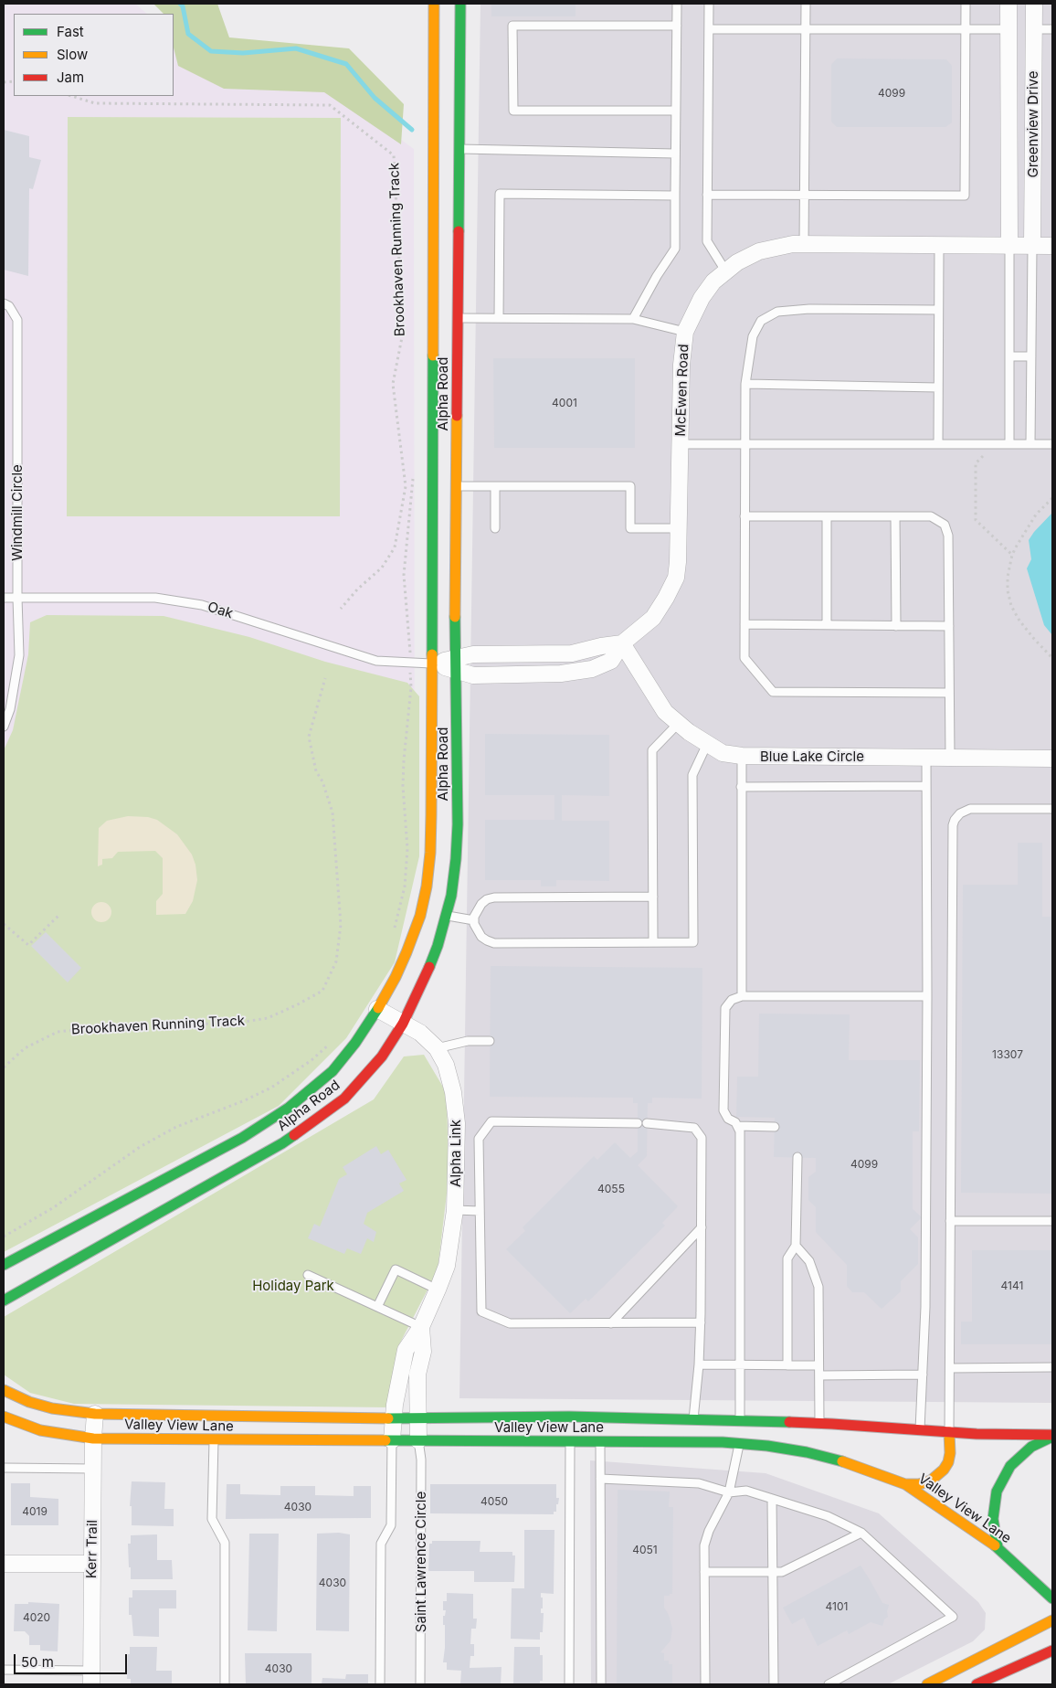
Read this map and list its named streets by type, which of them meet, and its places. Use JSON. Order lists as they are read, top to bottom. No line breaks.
{"streets":{"main road":["Alpha Road","Valley View Lane"],"street":["Greenview Drive","McEwen Road","Blue Lake Circle","Alpha Link","Kerr Trail"],"lane":["Windmill Circle","Oak","Saint Lawrence Circle"],"path":["Brookhaven Running Track"]},"crossings":[["Greenview Drive","McEwen Road"],["McEwen Road","Blue Lake Circle"],["Alpha Road","Oak"],["Alpha Road","Alpha Link"],["Windmill Circle","Oak"],["Alpha Link","Valley View Lane"],["Alpha Link","Saint Lawrence Circle"],["Valley View Lane","Kerr Trail"],["Valley View Lane","Saint Lawrence Circle"]],"parks":["Holiday Park"],"house_numbers":["4099","4001","13307","4099","4055","4141","4050","4030","4019","4051","4030","4101","4020","4030"],"legend":["Fast","Slow","Jam"],"scale_bar":"50 m"}
